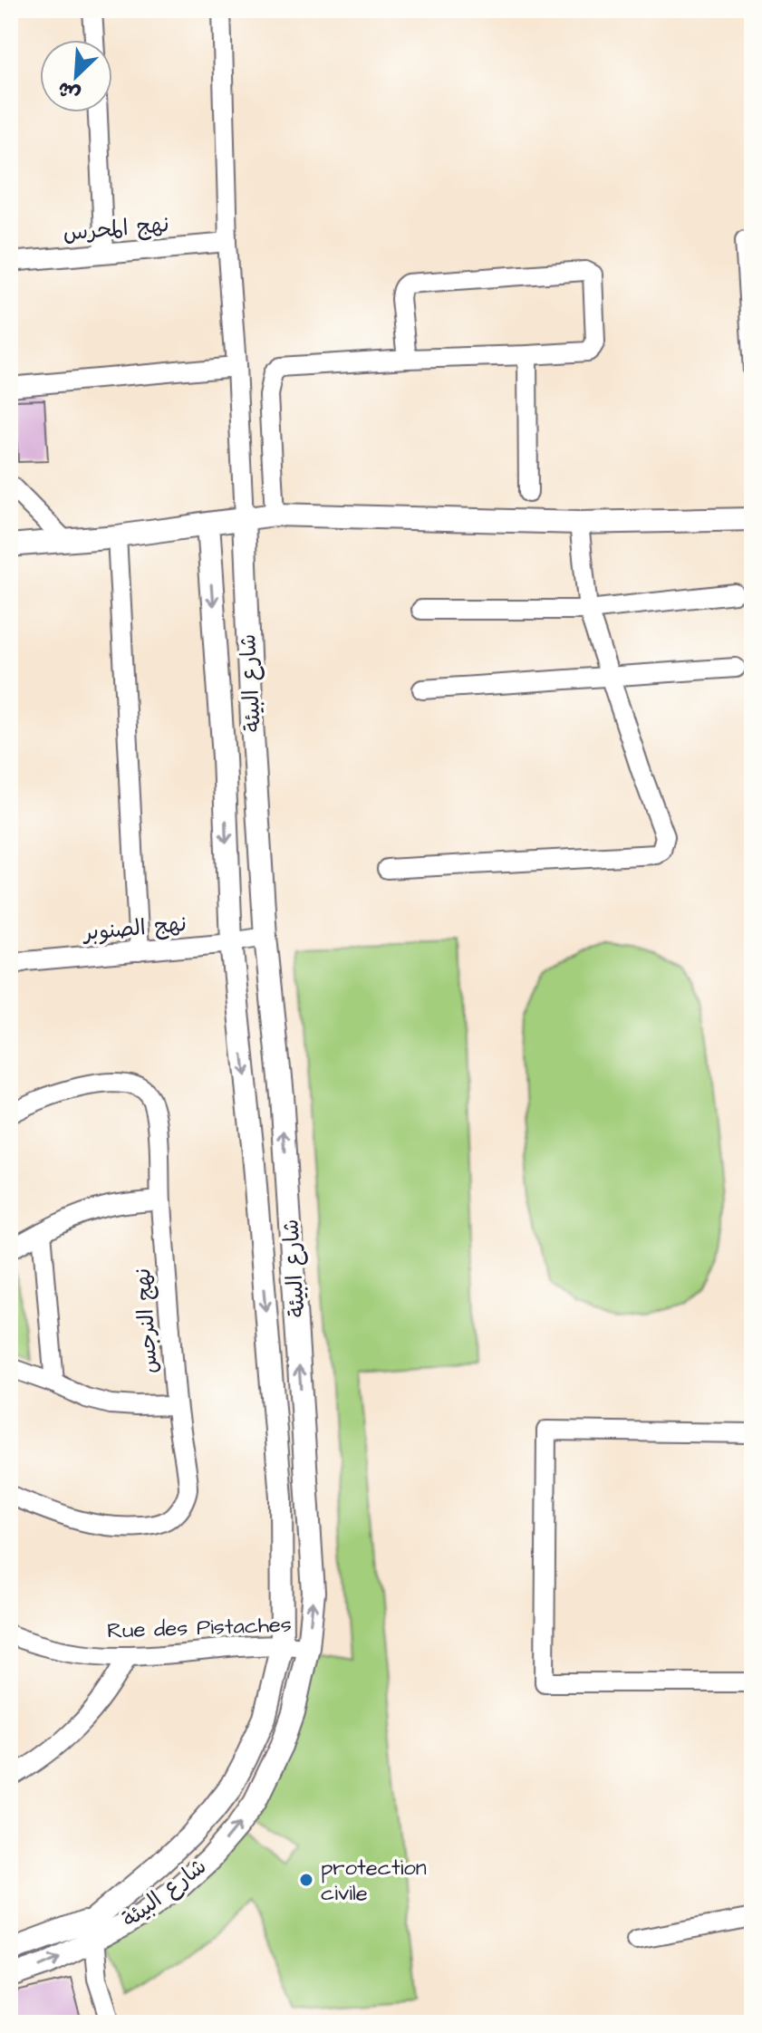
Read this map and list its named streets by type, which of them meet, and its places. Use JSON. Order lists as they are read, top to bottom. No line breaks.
{"streets":{"street":["نهج المحرس","شارع البيئة","نهج الصنوبر","نهج النرجس","Rue des Pistaches"]},"crossings":[["شارع البيئة","نهج الصنوبر"],["شارع البيئة","Rue des Pistaches"]],"places":["protection civile"],"north":"bottom left"}
